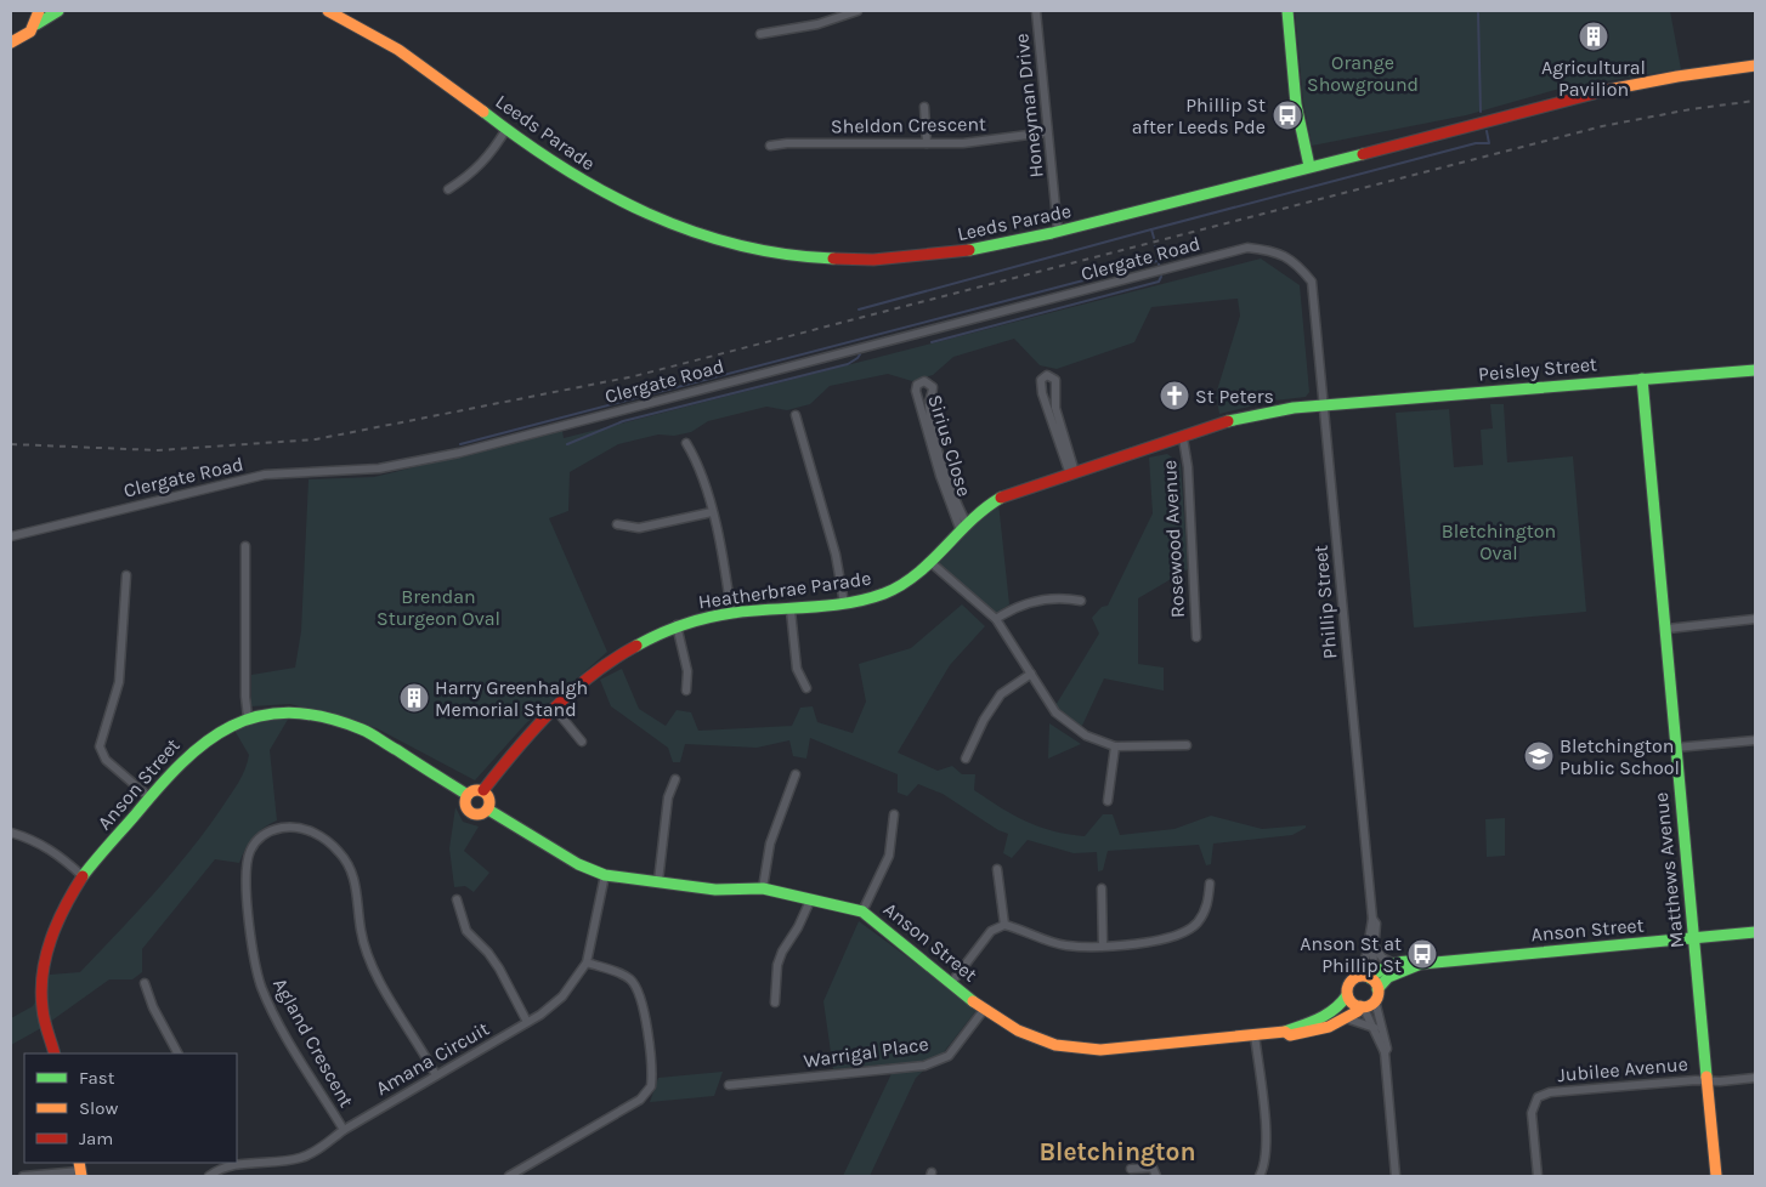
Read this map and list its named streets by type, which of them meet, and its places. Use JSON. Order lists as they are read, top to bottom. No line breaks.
{"streets":{"street":["Honeyman Drive","Sheldon Crescent","Leeds Parade","Clergate Road","Peisley Street","Sirius Close","Rosewood Avenue","Heatherbrae Parade","Phillip Street","Anson Street","Matthews Avenue","Agland Crescent","Warrigal Place","Amana Circuit","Jubilee Avenue"]},"crossings":[["Honeyman Drive","Sheldon Crescent"],["Honeyman Drive","Leeds Parade"],["Clergate Road","Phillip Street"],["Peisley Street","Heatherbrae Parade"],["Peisley Street","Phillip Street"],["Peisley Street","Matthews Avenue"],["Sirius Close","Heatherbrae Parade"],["Rosewood Avenue","Heatherbrae Parade"],["Heatherbrae Parade","Phillip Street"],["Heatherbrae Parade","Anson Street"],["Phillip Street","Anson Street"],["Anson Street","Matthews Avenue"],["Anson Street","Warrigal Place"],["Anson Street","Amana Circuit"],["Matthews Avenue","Jubilee Avenue"],["Agland Crescent","Amana Circuit"]],"districts":["Bletchington"],"parks":["Orange Showground","Bletchington Oval","Brendan Sturgeon Oval"],"places":{"building":["Agricultural Pavilion","Harry Greenhalgh Memorial Stand"],"bus stop":["Phillip St after Leeds Pde","Anson St at Phillip St"],"church":["St Peters"],"school or university":["Bletchington Public School"]},"legend":["Fast","Slow","Jam"]}
